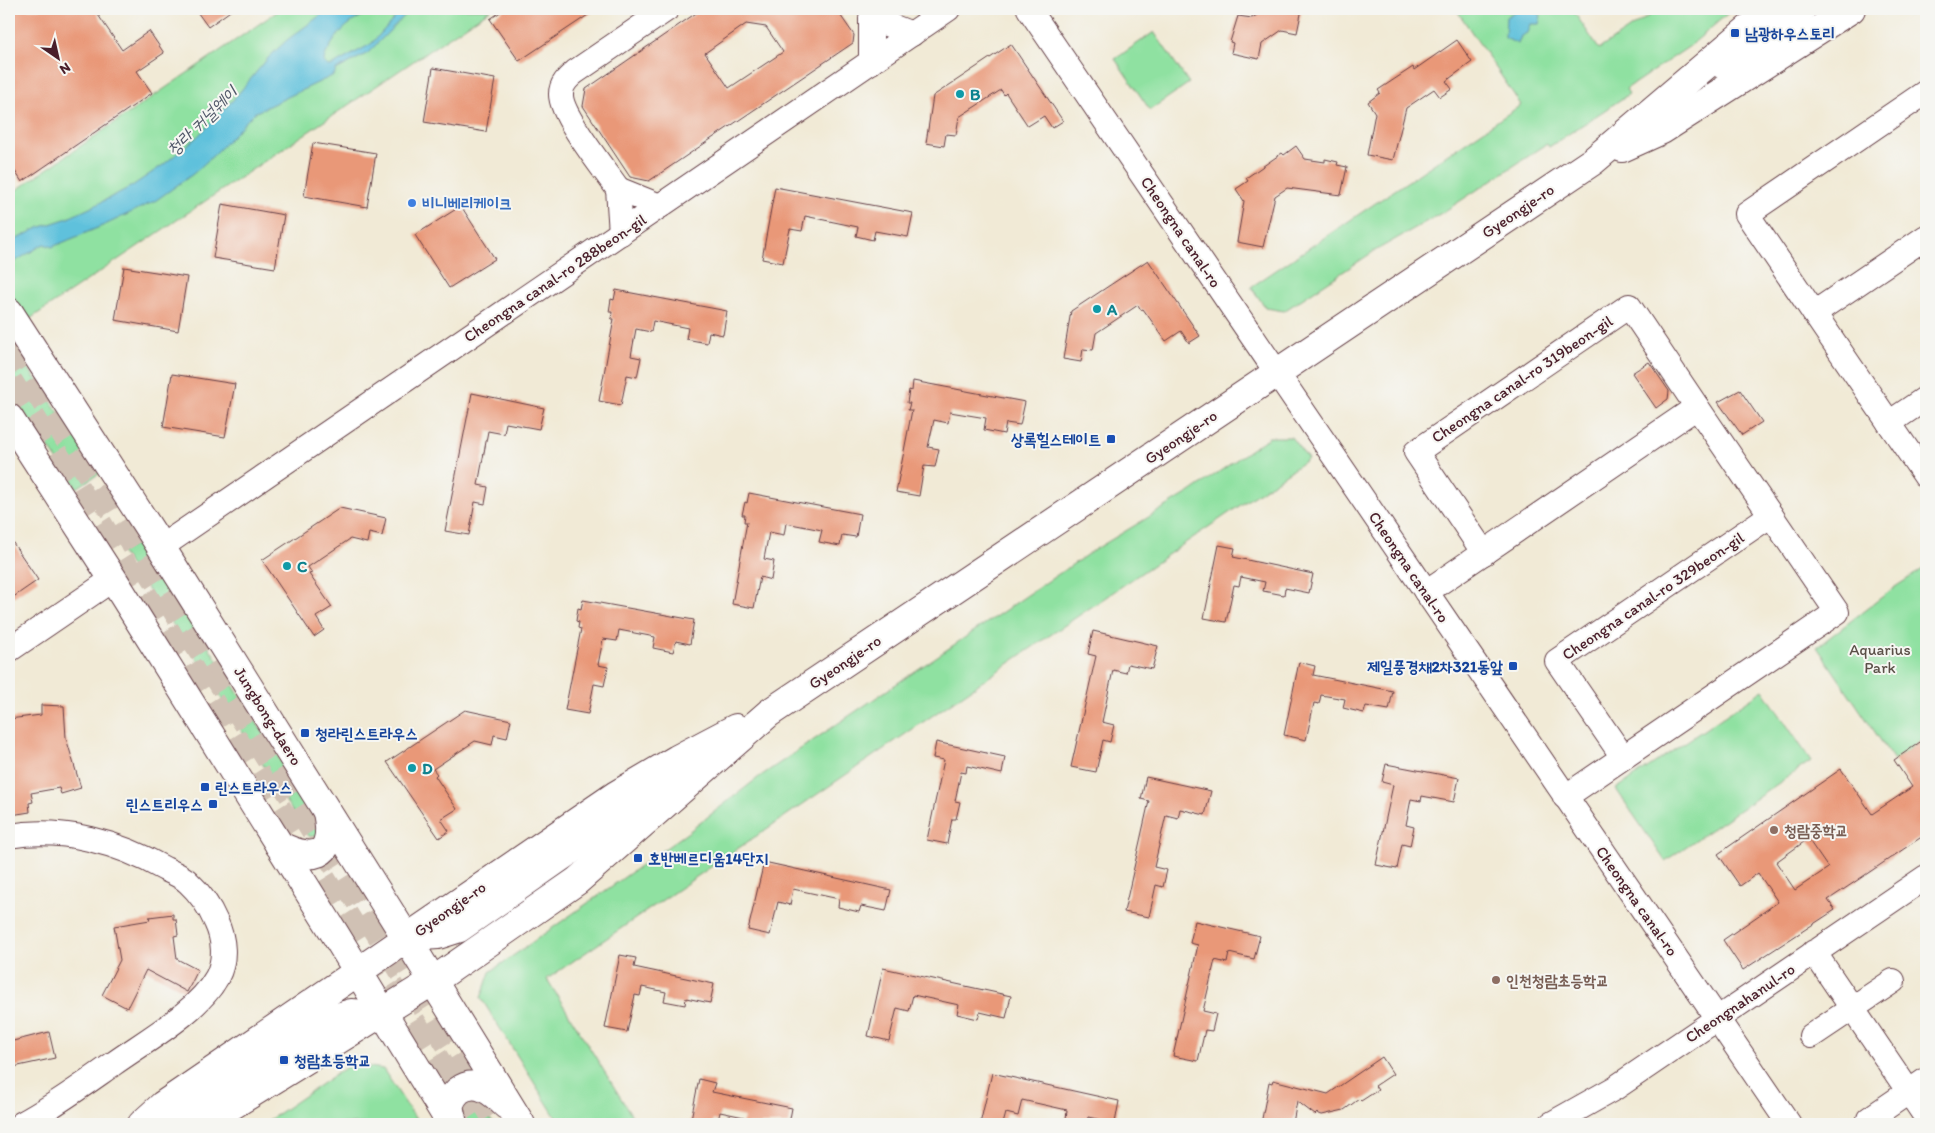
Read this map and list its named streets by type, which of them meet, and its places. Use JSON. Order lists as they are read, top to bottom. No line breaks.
{"streets":{"main road":["Gyeongje-ro","Jungbong-daero"],"street":["Cheongna canal-ro","Cheongna canal-ro 288beon-gil","Cheongna canal-ro 319beon-gil","Cheongna canal-ro 329beon-gil","Cheongnahanul-ro"]},"crossings":[["Gyeongje-ro","Cheongna canal-ro"],["Gyeongje-ro","Jungbong-daero"],["Cheongna canal-ro","Cheongnahanul-ro"],["Cheongna canal-ro 288beon-gil","Jungbong-daero"],["Cheongna canal-ro 319beon-gil","Cheongna canal-ro 329beon-gil"]],"water":["청라 커널웨이"],"parks":["Aquarius Park"],"places":{"transit":["남광하우스토리","상록힐스테이트","제일풍경채2차321동앞","청라린스트라우스","린스트라우스","린스트리우스","호반베르디움14단지","청람초등학교"],"other":["B","비니베리케이크","A","C","D","청람중학교","인천청람초등학교"]},"north":"bottom right"}
